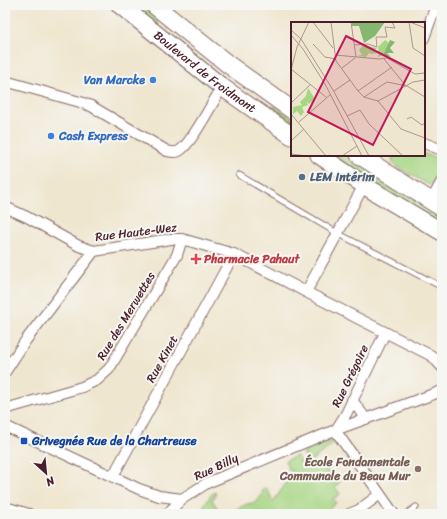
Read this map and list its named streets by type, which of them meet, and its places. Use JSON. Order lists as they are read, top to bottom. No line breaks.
{"streets":{"main road":["Boulevard de Froidmont"],"street":["Rue Haute-Wez","Rue des Merwettes","Rue Kinet","Rue Grégoire","Rue Billy"]},"crossings":[["Rue Haute-Wez","Rue des Merwettes"],["Rue Haute-Wez","Rue Kinet"],["Rue Haute-Wez","Rue Grégoire"],["Rue Grégoire","Rue Billy"]],"places":{"other":["Van Marcke","Cash Express","LEM Intérim","École Fondamentale Communale du Beau Mur"],"health":["Pharmacie Pahaut"],"transit":["Grivegnée Rue de la Chartreuse"]},"north":"bottom right"}
